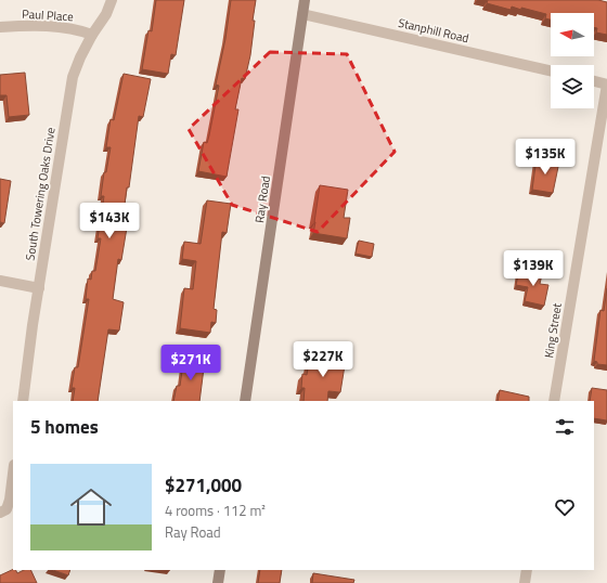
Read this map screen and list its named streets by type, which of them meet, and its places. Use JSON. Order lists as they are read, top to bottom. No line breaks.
{"streets":{"street":["Paul Place","Stanphill Road","South Towering Oaks Drive","Ray Road","King Street"]},"crossings":[["Paul Place","South Towering Oaks Drive"],["Stanphill Road","Ray Road"]],"north":"left","page":{"price":["$135K","$143K","$139K","$227K","$271K"],"heading":"5 homes","list":[{"name":"$271,000","note":"4 rooms · 112 m² · Ray Road"}]}}
